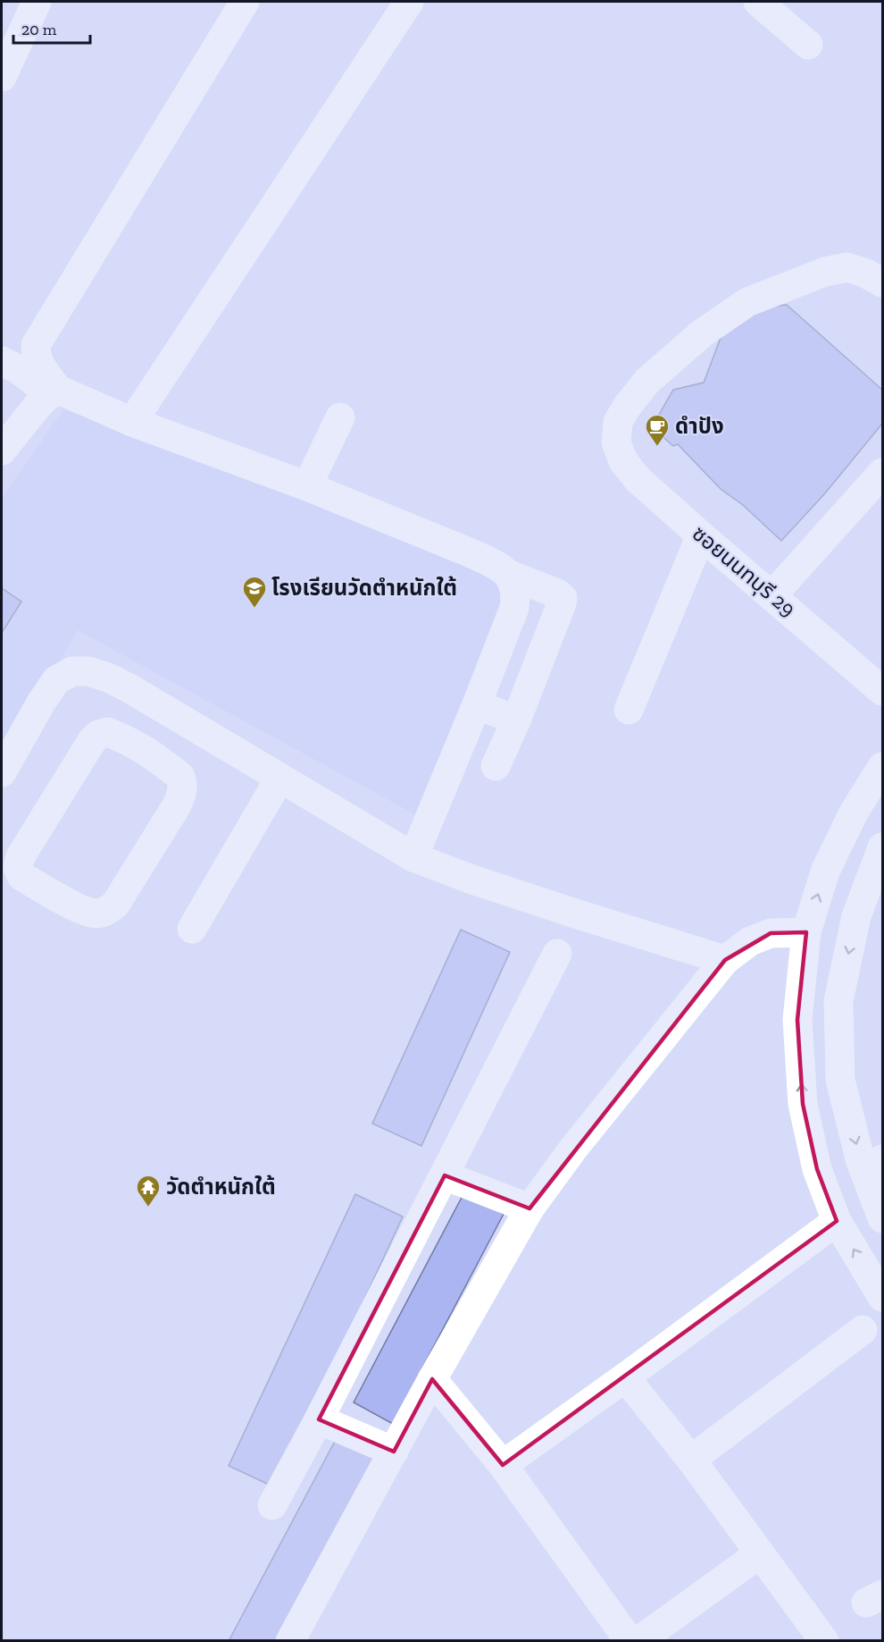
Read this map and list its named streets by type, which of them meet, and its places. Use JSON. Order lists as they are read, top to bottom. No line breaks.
{"streets":{"street":["ซอยนนทบุรี 29"]},"places":{"cafe":["ดำปัง"],"school or university":["โรงเรียนวัดตำหนักใต้"],"temple":["วัดตำหนักใต้"]},"scale_bar":"20 m"}
